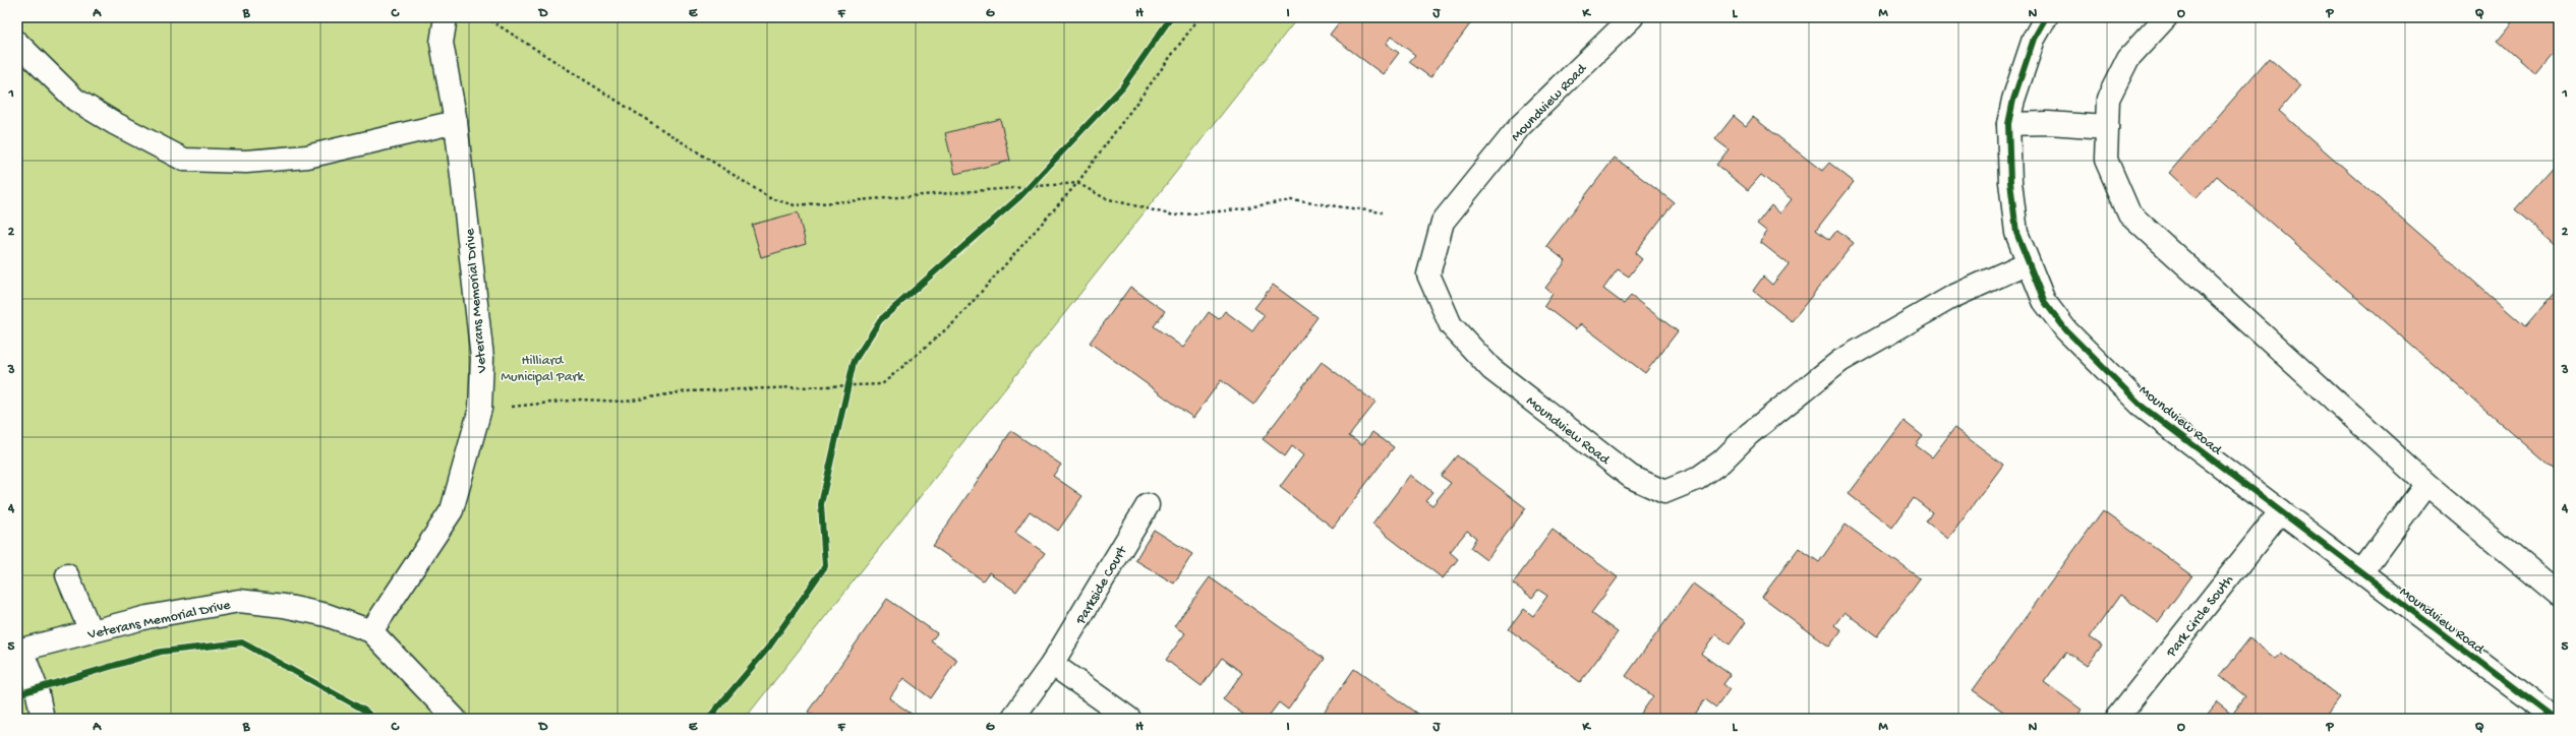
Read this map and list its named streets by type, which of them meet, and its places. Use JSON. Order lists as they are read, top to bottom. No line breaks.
{"streets":{"street":["Moundview Road","Veterans Memorial Drive","Parkside Court","Park Circle South"]},"crossings":[["Moundview Road","Park Circle South"]],"parks":["Hilliard Municipal Park"],"grid":{"columns":["A","B","C","D","E","F","G","H","I","J","K","L","M","N","O","P","Q"],"rows":["1","2","3","4","5"]}}
